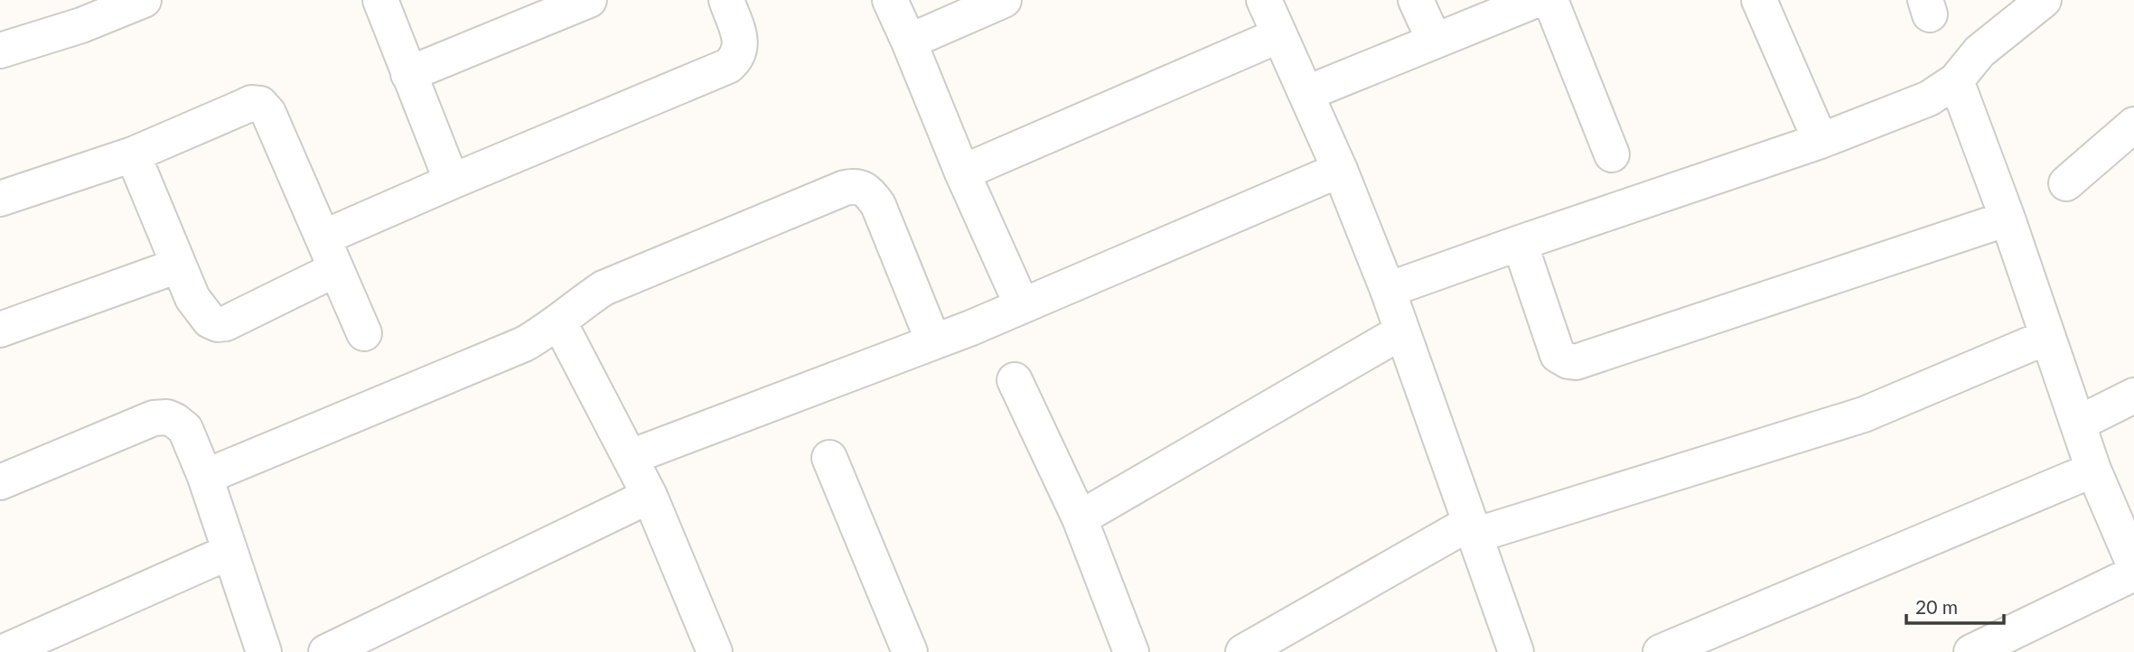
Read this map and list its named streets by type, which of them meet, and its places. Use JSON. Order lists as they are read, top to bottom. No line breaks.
{"scale_bar":"20 m"}
